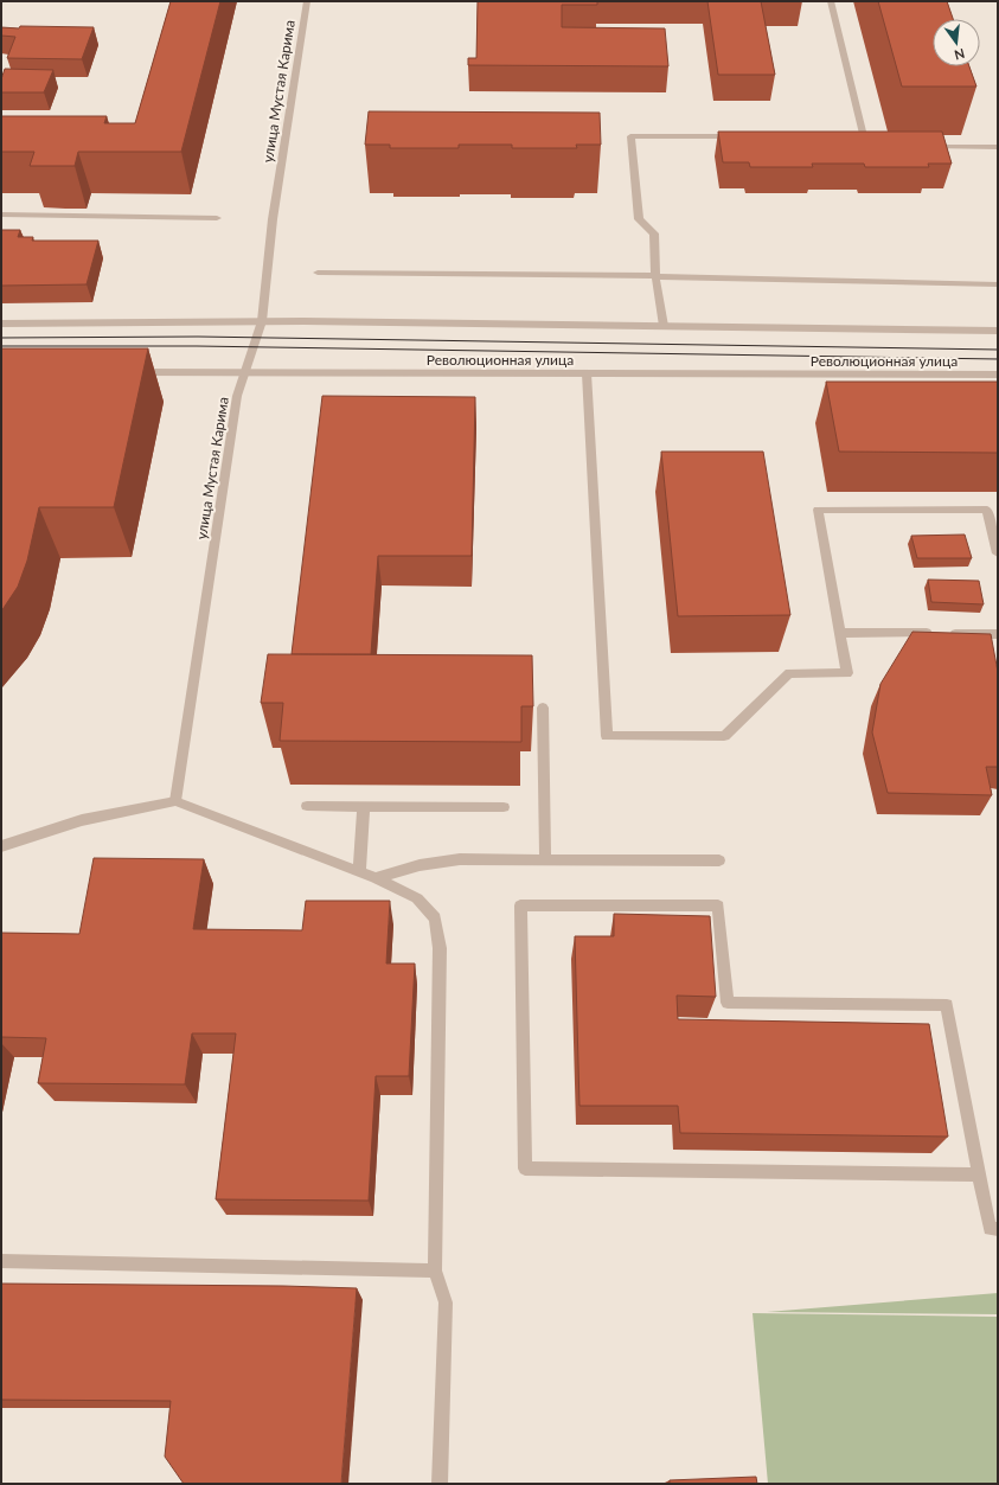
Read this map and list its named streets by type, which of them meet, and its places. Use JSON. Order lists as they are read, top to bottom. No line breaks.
{"streets":{"street":["улица Мустая Карима","Революционная улица"]},"crossings":[["улица Мустая Карима","Революционная улица"]],"north":"bottom"}
